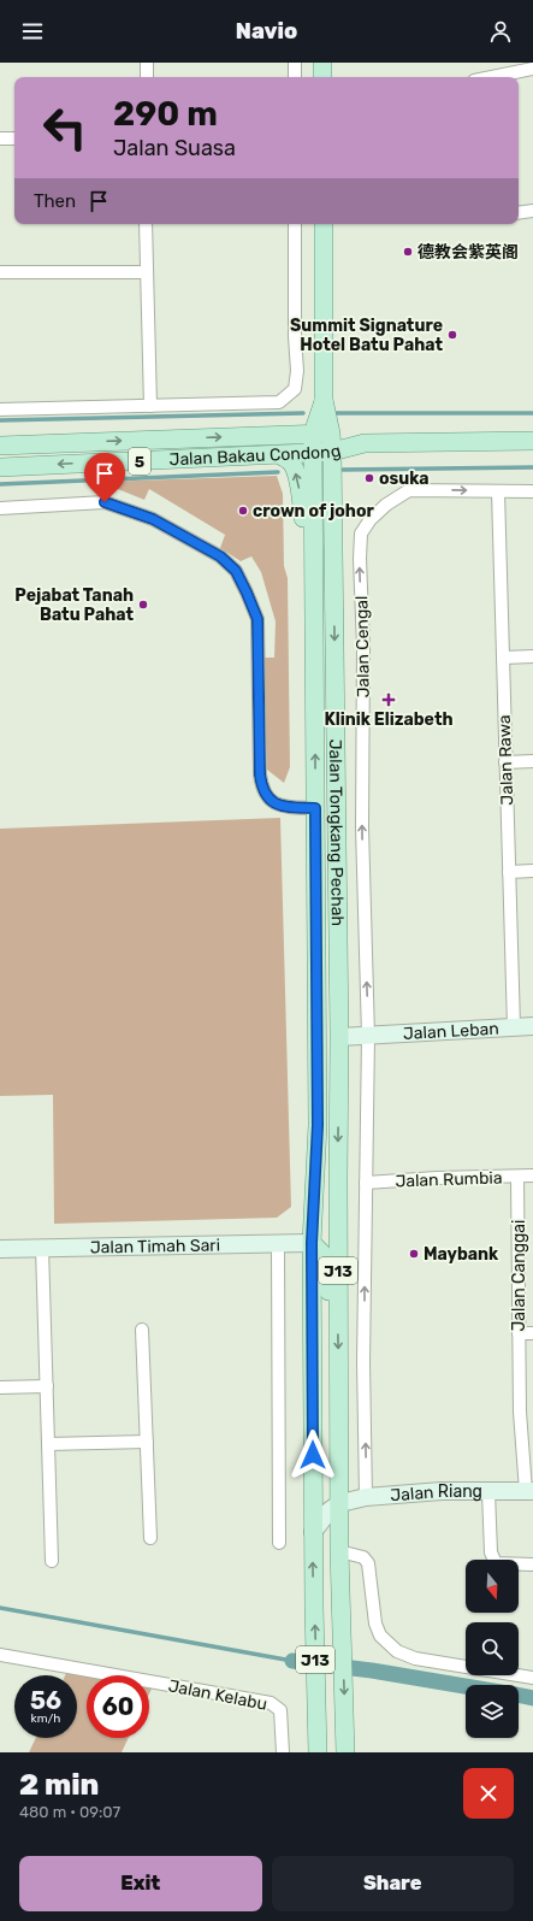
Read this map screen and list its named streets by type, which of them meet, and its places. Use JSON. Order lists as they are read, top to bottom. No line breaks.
{"streets":{"main road":["Jalan Bakau Condong","5","Jalan Tongkang Pechah","J13"],"street":["Jalan Cengal","Jalan Rawa","Jalan Leban","Jalan Rumbia","Jalan Timah Sari","Jalan Canggai","Jalan Riang","Jalan Kelabu"]},"crossings":[["Jalan Bakau Condong","Jalan Tongkang Pechah"],["Jalan Cengal","Jalan Rawa"],["Jalan Cengal","Jalan Leban"],["Jalan Cengal","Jalan Rumbia"],["Jalan Cengal","Jalan Riang"],["Jalan Rawa","Jalan Leban"],["Jalan Tongkang Pechah","Jalan Leban"],["Jalan Tongkang Pechah","Jalan Timah Sari"],["Jalan Tongkang Pechah","J13"],["Jalan Tongkang Pechah","Jalan Riang"],["Jalan Rumbia","Jalan Canggai"],["Jalan Canggai","Jalan Riang"]],"one_way":["Jalan Cengal"],"places":{"other":["德教会紫英阁","Summit Signature Hotel Batu Pahat","osuka","crown of johor","Pejabat Tanah Batu Pahat","Maybank"],"health":["Klinik Elizabeth"]},"north":"bottom","page":{"header":"Navio","turn":["290 m","Jalan Suasa"],"then":"Then","speed":"56 km/h","limit":"60","heading":["2 min","480 m · 09:07"],"buttons":["Exit","Share"]}}
